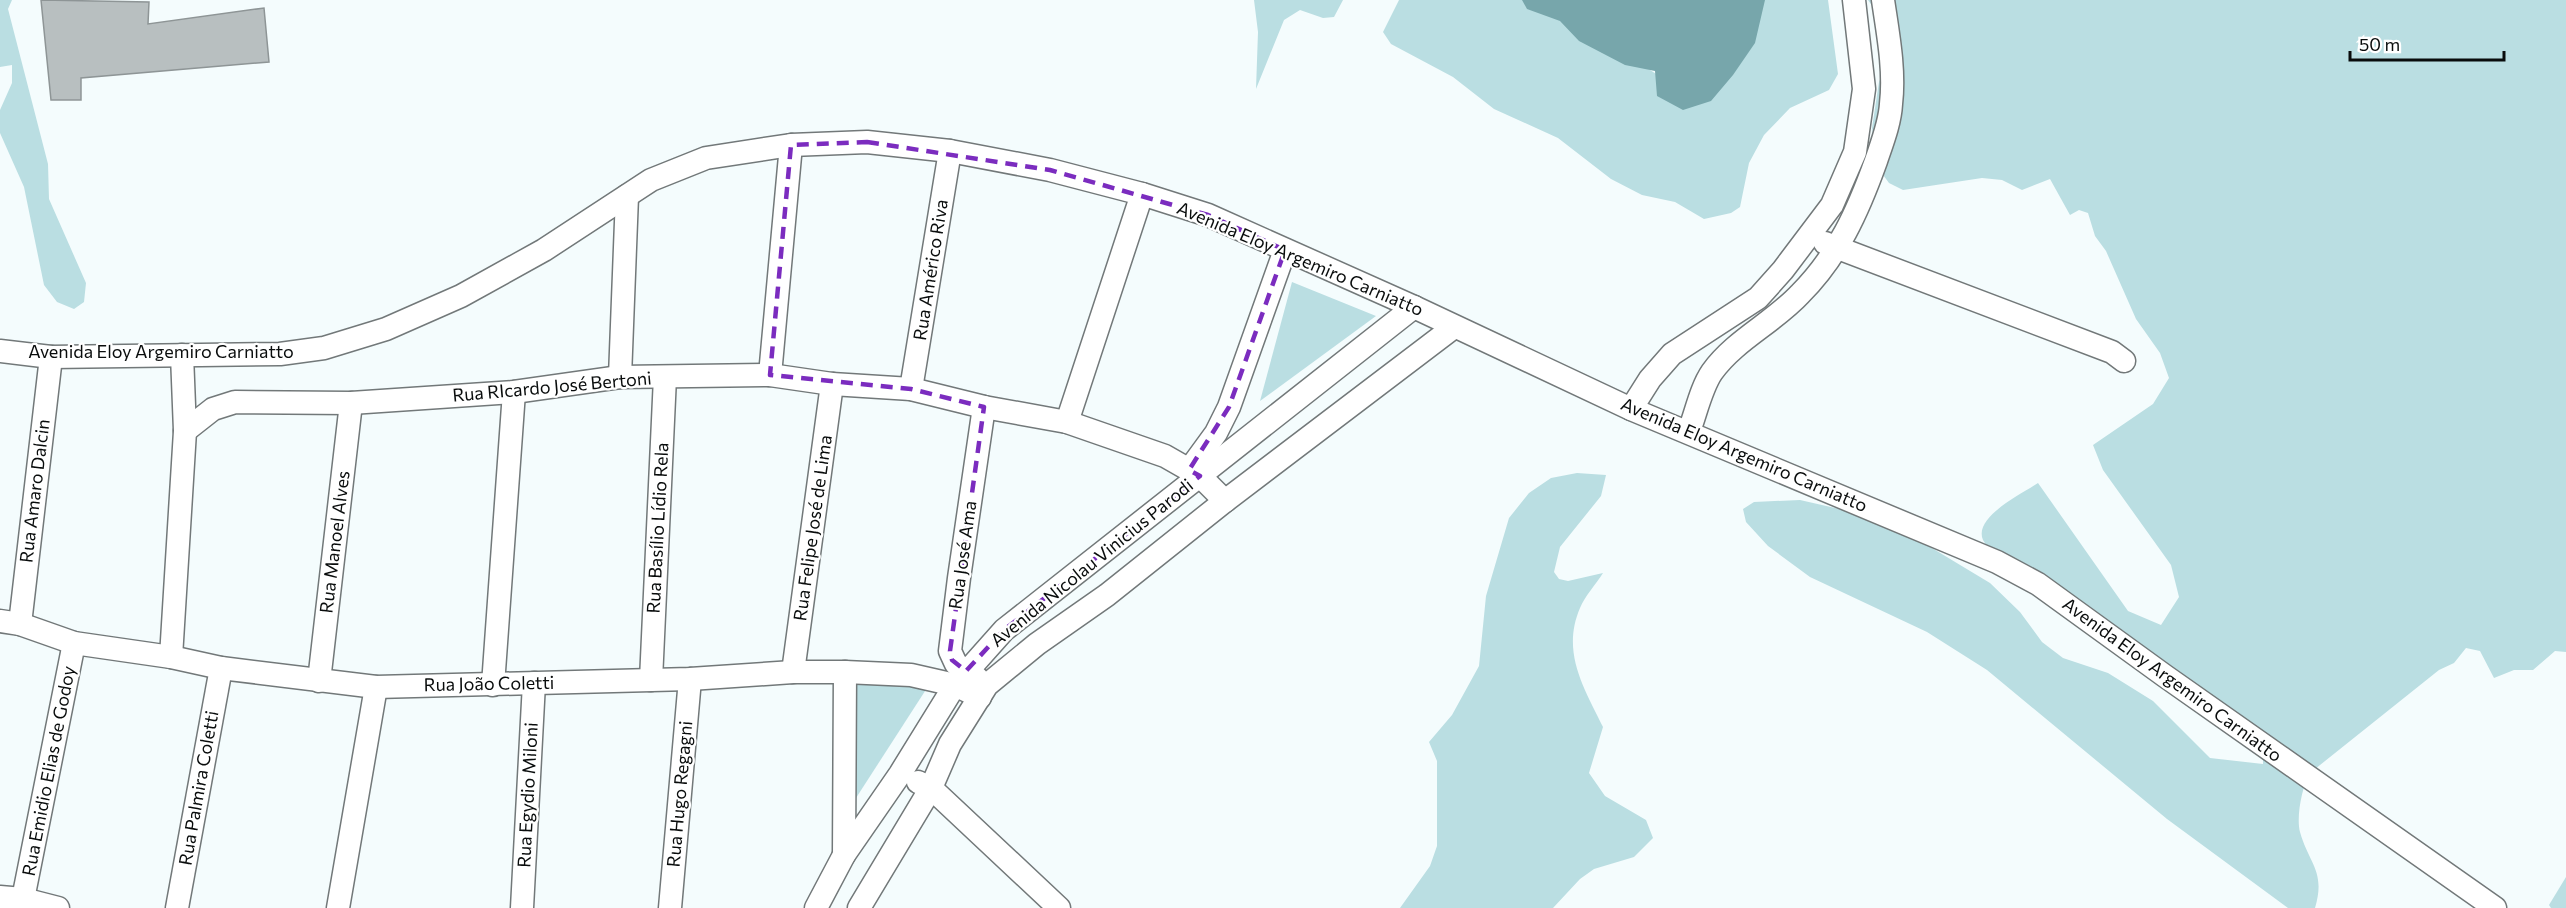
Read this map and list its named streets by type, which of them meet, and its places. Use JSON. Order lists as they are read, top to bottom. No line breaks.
{"streets":{"street":["Avenida Eloy Argemiro Carniatto","Rua Américo Riva","Rua RIcardo José Bertoni","Rua Amaro Dalcin","Rua Basílio Lídio Rela","Rua Felipe José de Lima","Rua Manoel Alves","Rua José Ama","Avenida Nicolau Vinicius Parodi","Rua João Coletti","Rua Emidio Elias de Godoy","Rua Palmira Coletti","Rua Hugo Regagni","Rua Egydio Miloni"]},"crossings":[["Avenida Eloy Argemiro Carniatto","Rua Américo Riva"],["Avenida Eloy Argemiro Carniatto","Rua Amaro Dalcin"],["Avenida Eloy Argemiro Carniatto","Avenida Nicolau Vinicius Parodi"],["Rua Américo Riva","Rua RIcardo José Bertoni"],["Rua RIcardo José Bertoni","Rua Basílio Lídio Rela"],["Rua RIcardo José Bertoni","Rua Felipe José de Lima"],["Rua RIcardo José Bertoni","Rua Manoel Alves"],["Rua RIcardo José Bertoni","Rua José Ama"],["Rua RIcardo José Bertoni","Avenida Nicolau Vinicius Parodi"],["Rua Amaro Dalcin","Rua João Coletti"],["Rua Basílio Lídio Rela","Rua João Coletti"],["Rua Felipe José de Lima","Rua João Coletti"],["Rua Manoel Alves","Rua João Coletti"],["Rua José Ama","Avenida Nicolau Vinicius Parodi"],["Rua José Ama","Rua João Coletti"],["Avenida Nicolau Vinicius Parodi","Rua João Coletti"],["Rua João Coletti","Rua Emidio Elias de Godoy"],["Rua João Coletti","Rua Palmira Coletti"],["Rua João Coletti","Rua Hugo Regagni"],["Rua João Coletti","Rua Egydio Miloni"]],"scale_bar":"50 m"}
